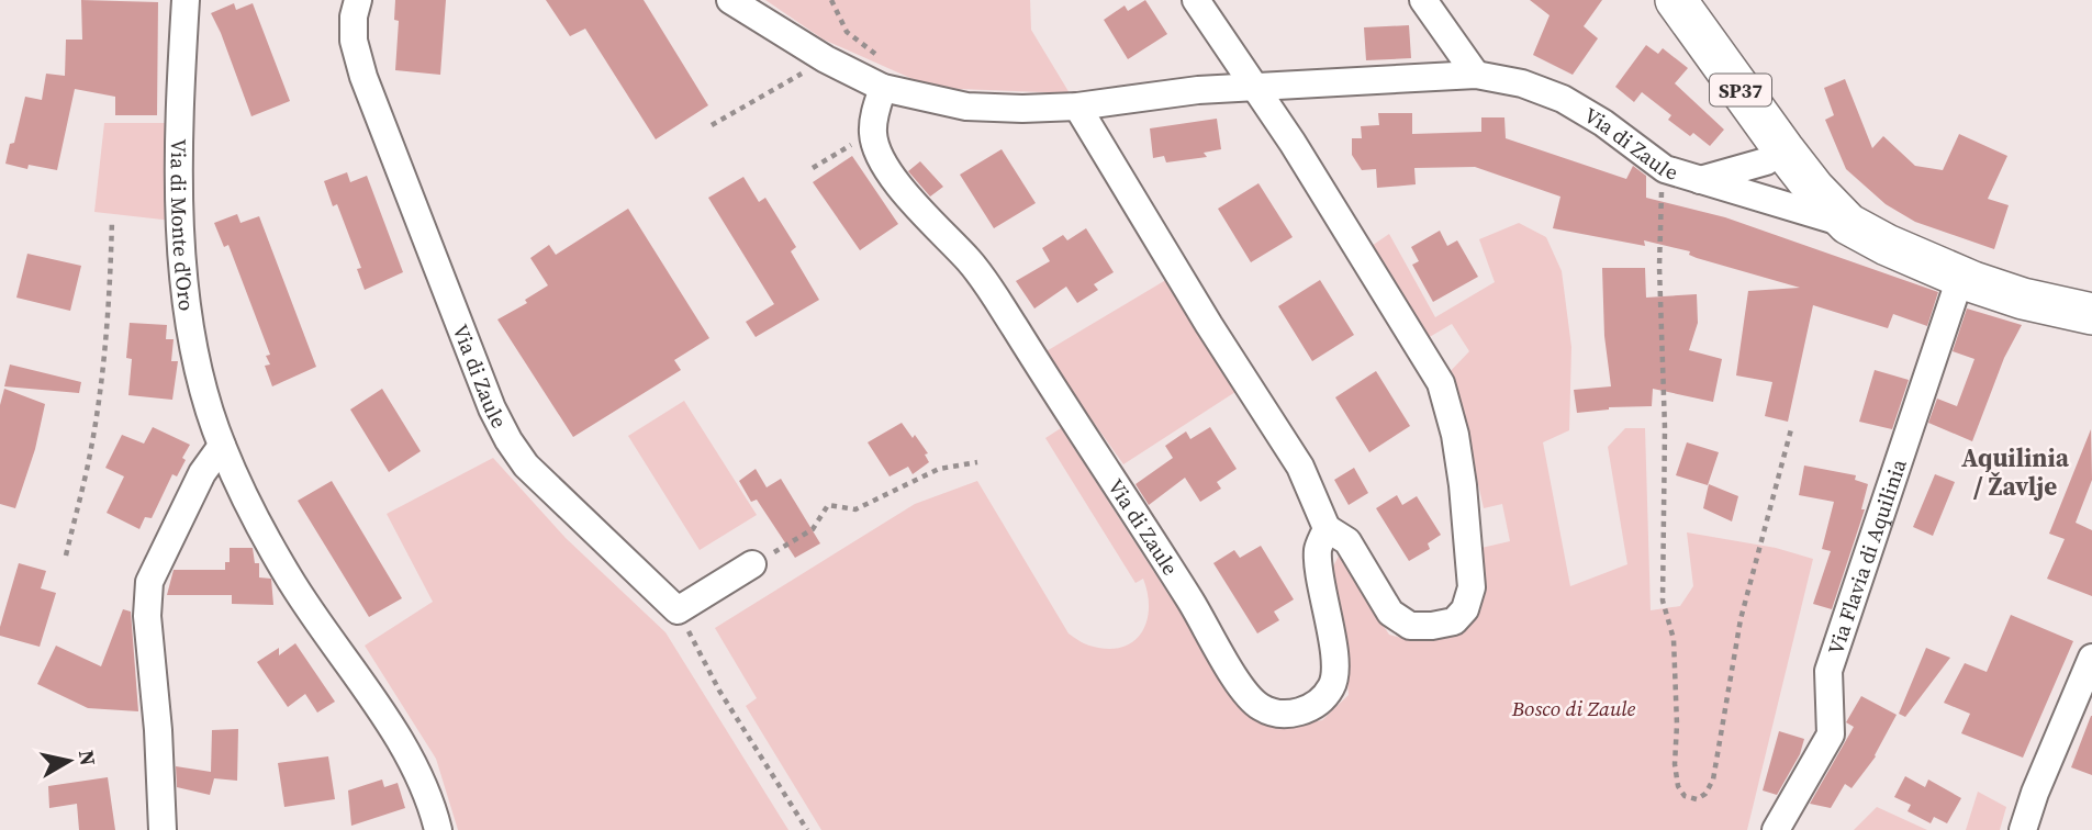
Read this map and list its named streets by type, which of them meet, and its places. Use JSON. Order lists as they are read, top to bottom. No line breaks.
{"streets":{"main road":["SP37"],"street":["Via di Zaule","Via di Monte d'Oro","Via Flavia di Aquilinia"]},"crossings":[["SP37","Via di Zaule"],["SP37","Via Flavia di Aquilinia"]],"districts":["Aquilinia / Žavlje"],"parks":["Bosco di Zaule"],"north":"right"}
